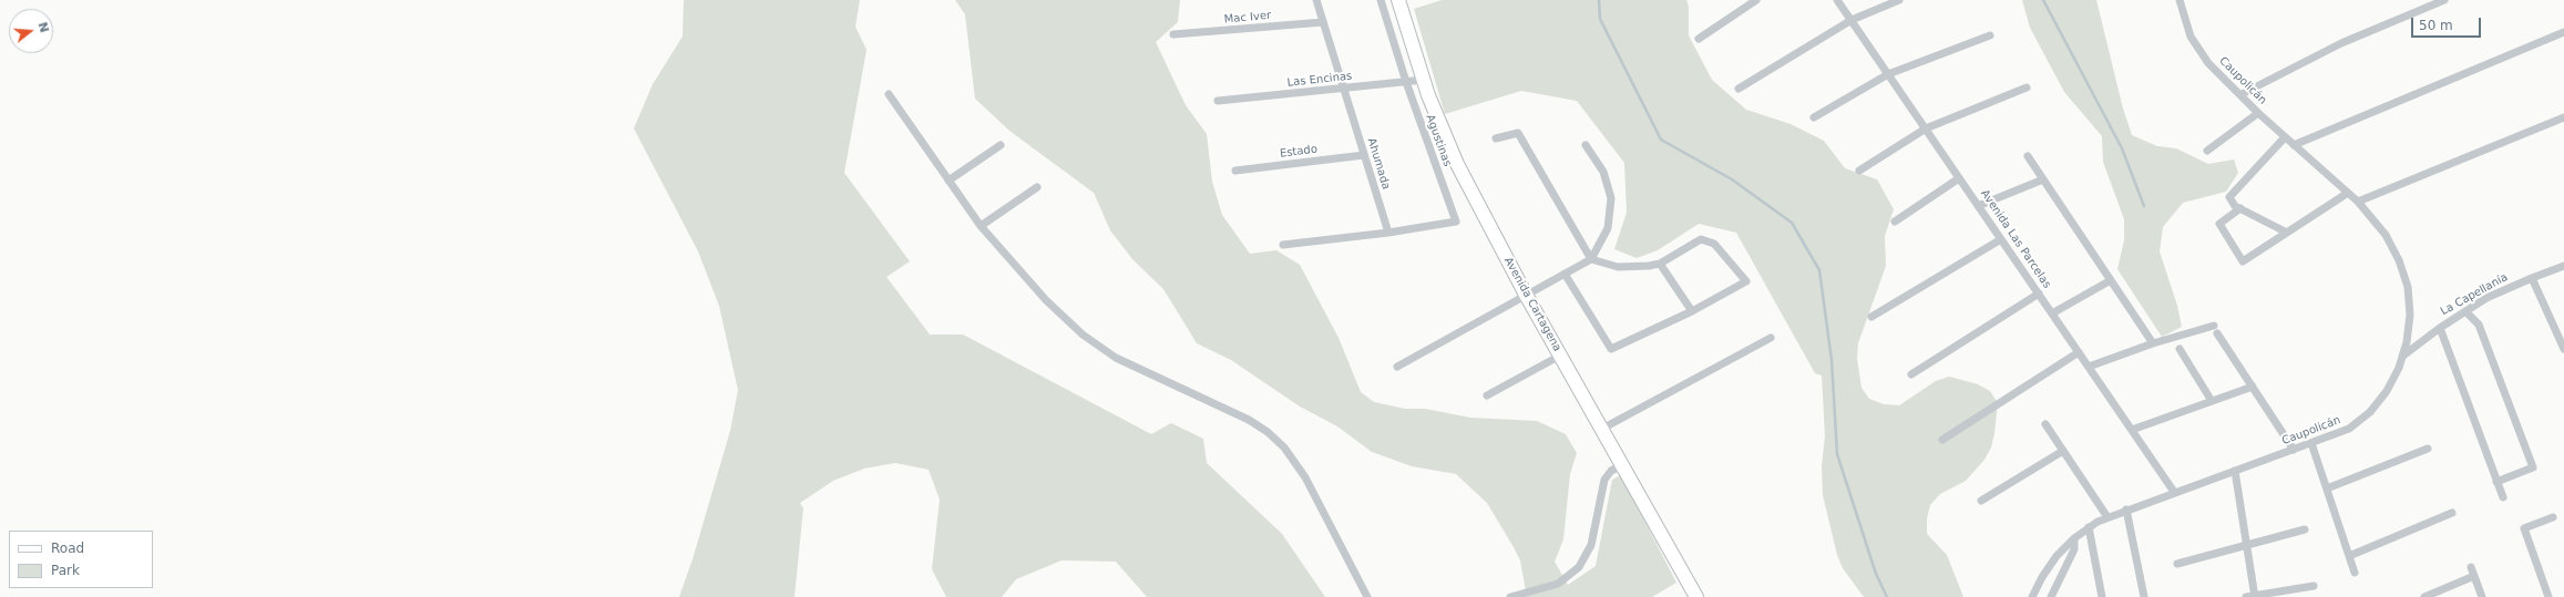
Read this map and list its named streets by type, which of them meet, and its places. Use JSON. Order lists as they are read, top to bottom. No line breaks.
{"streets":{"main road":["Avenida Cartagena"],"street":["Mac Iver","Las Encinas","Caupolicán","Agustinas","Estado","Ahumada","Avenida Las Parcelas","La Capellanía"]},"crossings":[["Mac Iver","Ahumada"],["Las Encinas","Agustinas"],["Las Encinas","Ahumada"],["Las Encinas","Avenida Cartagena"],["Caupolicán","Avenida Las Parcelas"],["Caupolicán","La Capellanía"],["Agustinas","Ahumada"],["Estado","Ahumada"]],"legend":["Road","Park"],"scale_bar":"50 m","north":"right"}
